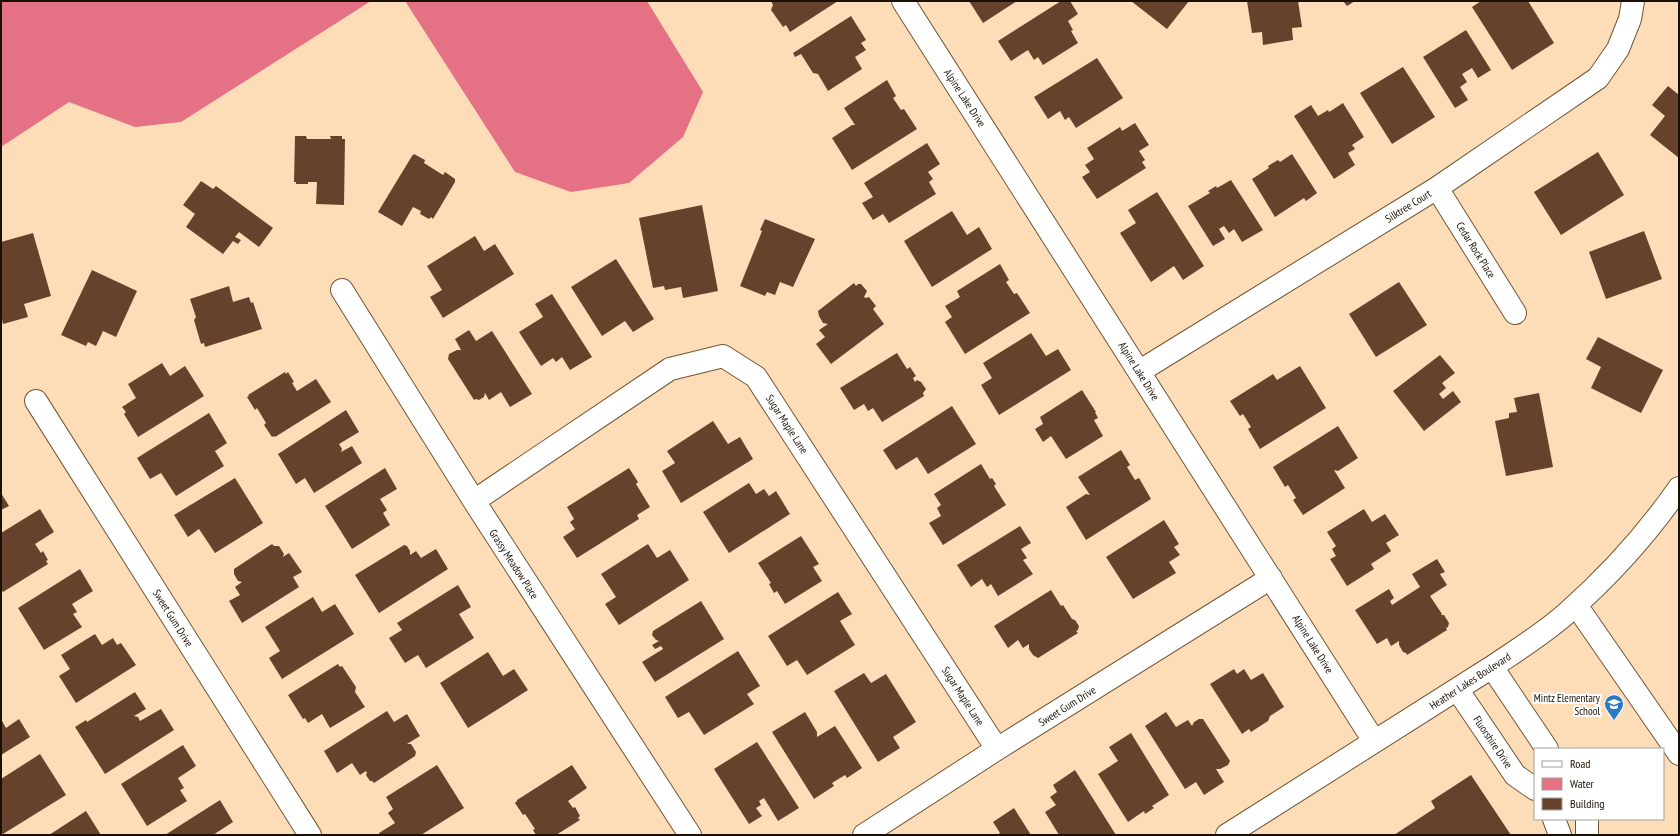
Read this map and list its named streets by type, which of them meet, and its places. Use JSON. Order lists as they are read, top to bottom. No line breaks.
{"streets":{"street":["Alpine Lake Drive","Silktree Court","Cedar Rock Place","Sugar Maple Lane","Grassy Meadow Place","Sweet Gum Drive","Heather Lakes Boulevard","Fluorshire Drive"]},"crossings":[["Alpine Lake Drive","Silktree Court"],["Alpine Lake Drive","Sweet Gum Drive"],["Alpine Lake Drive","Heather Lakes Boulevard"],["Silktree Court","Cedar Rock Place"],["Sugar Maple Lane","Grassy Meadow Place"],["Sugar Maple Lane","Sweet Gum Drive"],["Heather Lakes Boulevard","Fluorshire Drive"]],"places":{"school or university":["Mintz Elementary School"]},"legend":["Road","Water","Building"]}
